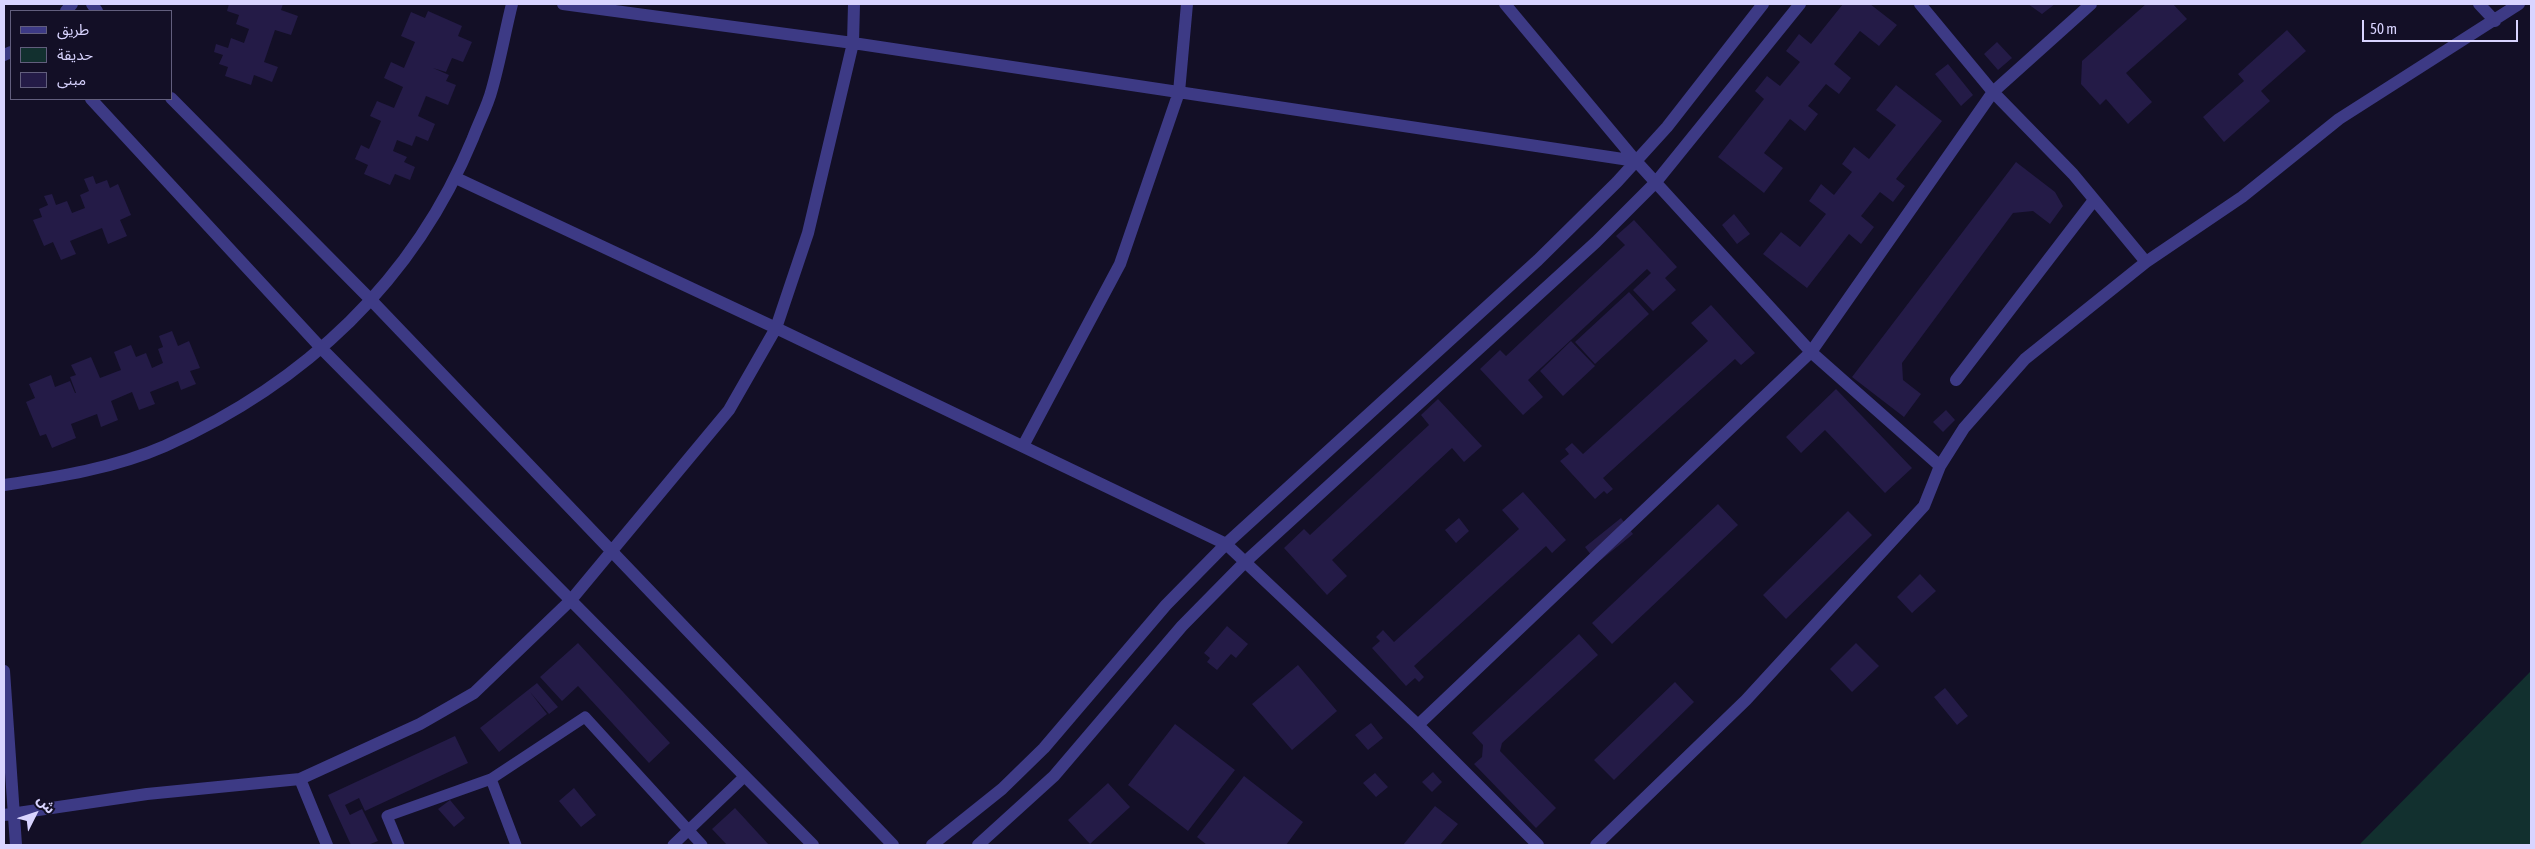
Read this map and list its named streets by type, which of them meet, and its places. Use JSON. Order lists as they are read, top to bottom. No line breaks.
{"legend":["طريق","حديقة","مبنى"],"scale_bar":"50 m","north":"top right"}
